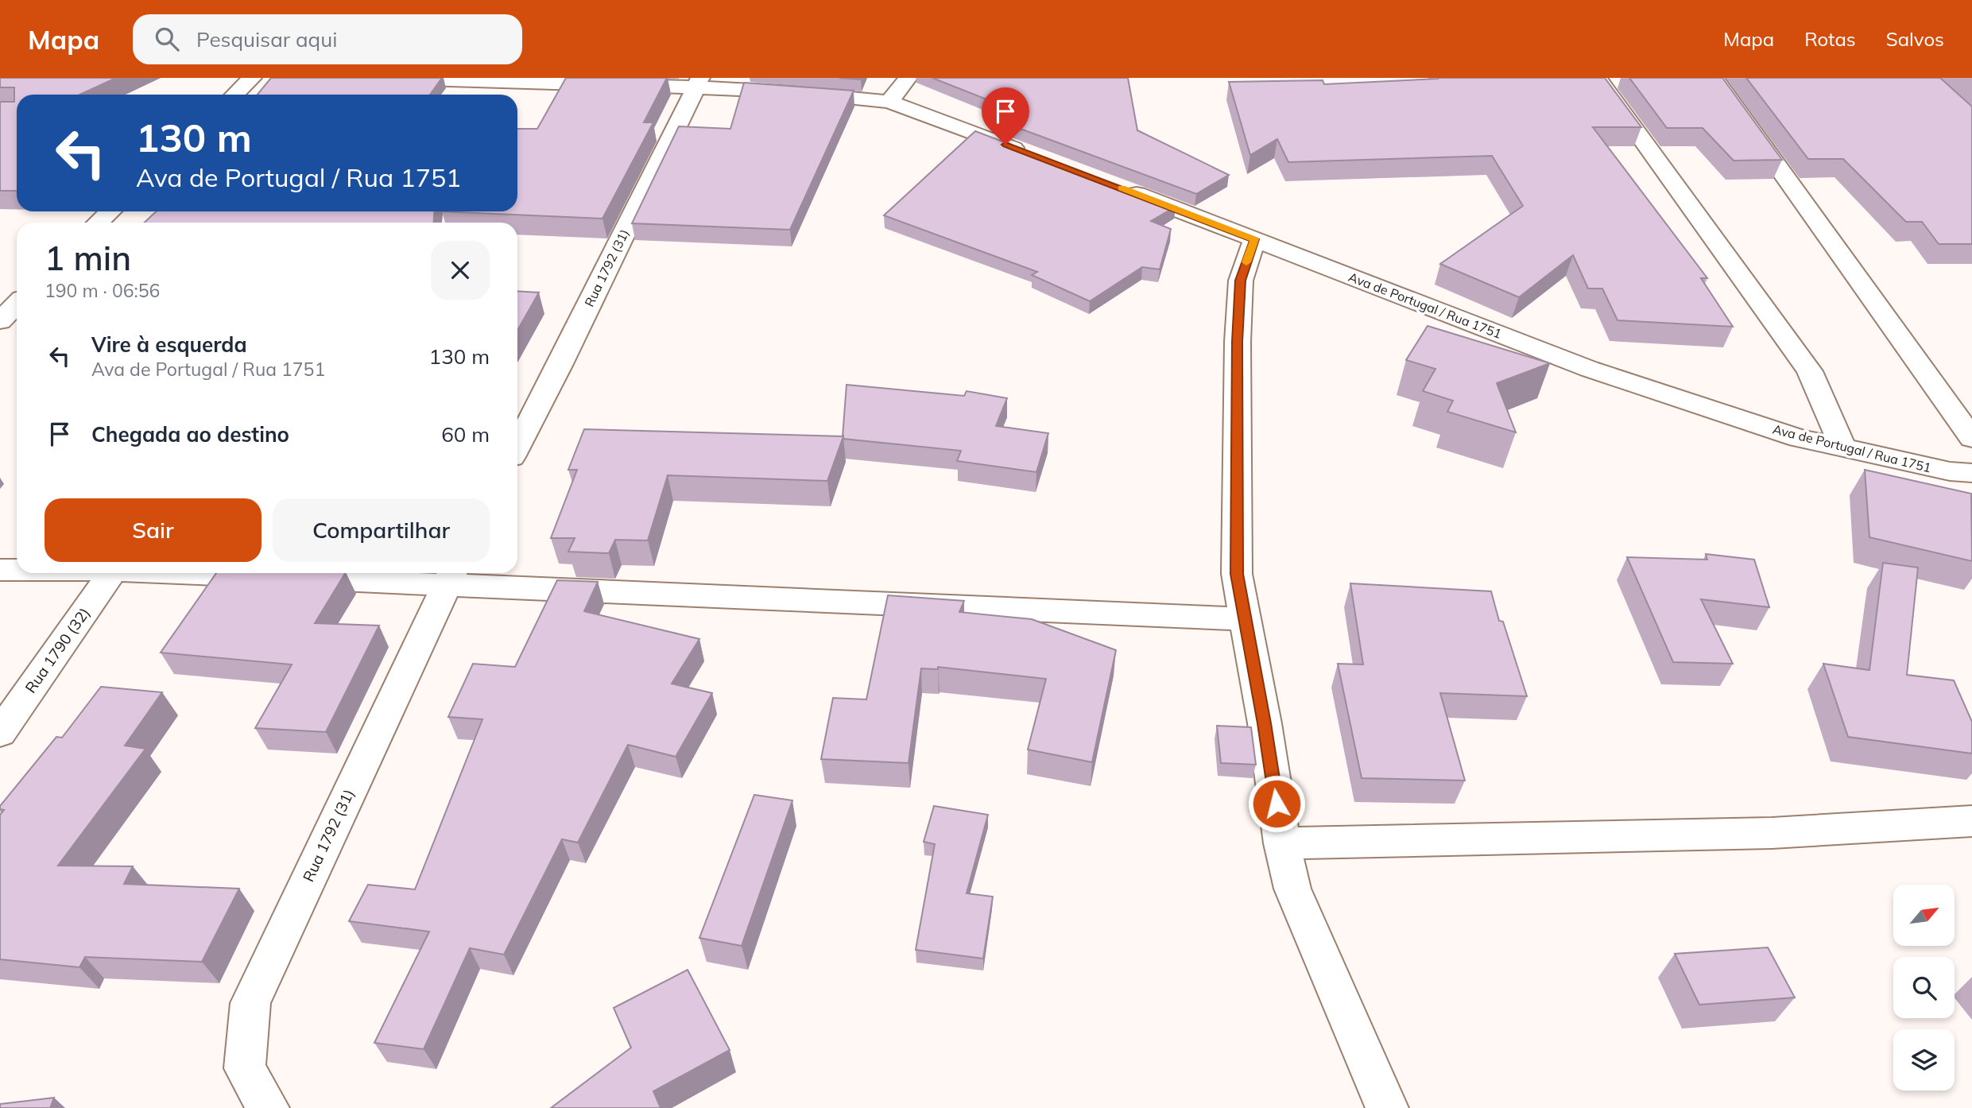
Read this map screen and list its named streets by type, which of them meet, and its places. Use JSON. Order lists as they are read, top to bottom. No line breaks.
{"streets":{"street":["Rua 1792 (31)","Ava de Portugal / Rua 1751","Rua 1790 (32)"]},"north":"top right","page":{"header":"Mapa","search":"Pesquisar aqui","nav":["Mapa","Rotas","Salvos"],"turn":["130 m","Ava de Portugal / Rua 1751"],"heading":["1 min","190 m · 06:56"],"list":[{"name":"Vire à esquerda","note":"Ava de Portugal / Rua 1751","value":"130 m"},{"name":"Chegada ao destino","value":"60 m"}],"buttons":["Sair","Compartilhar"]}}
